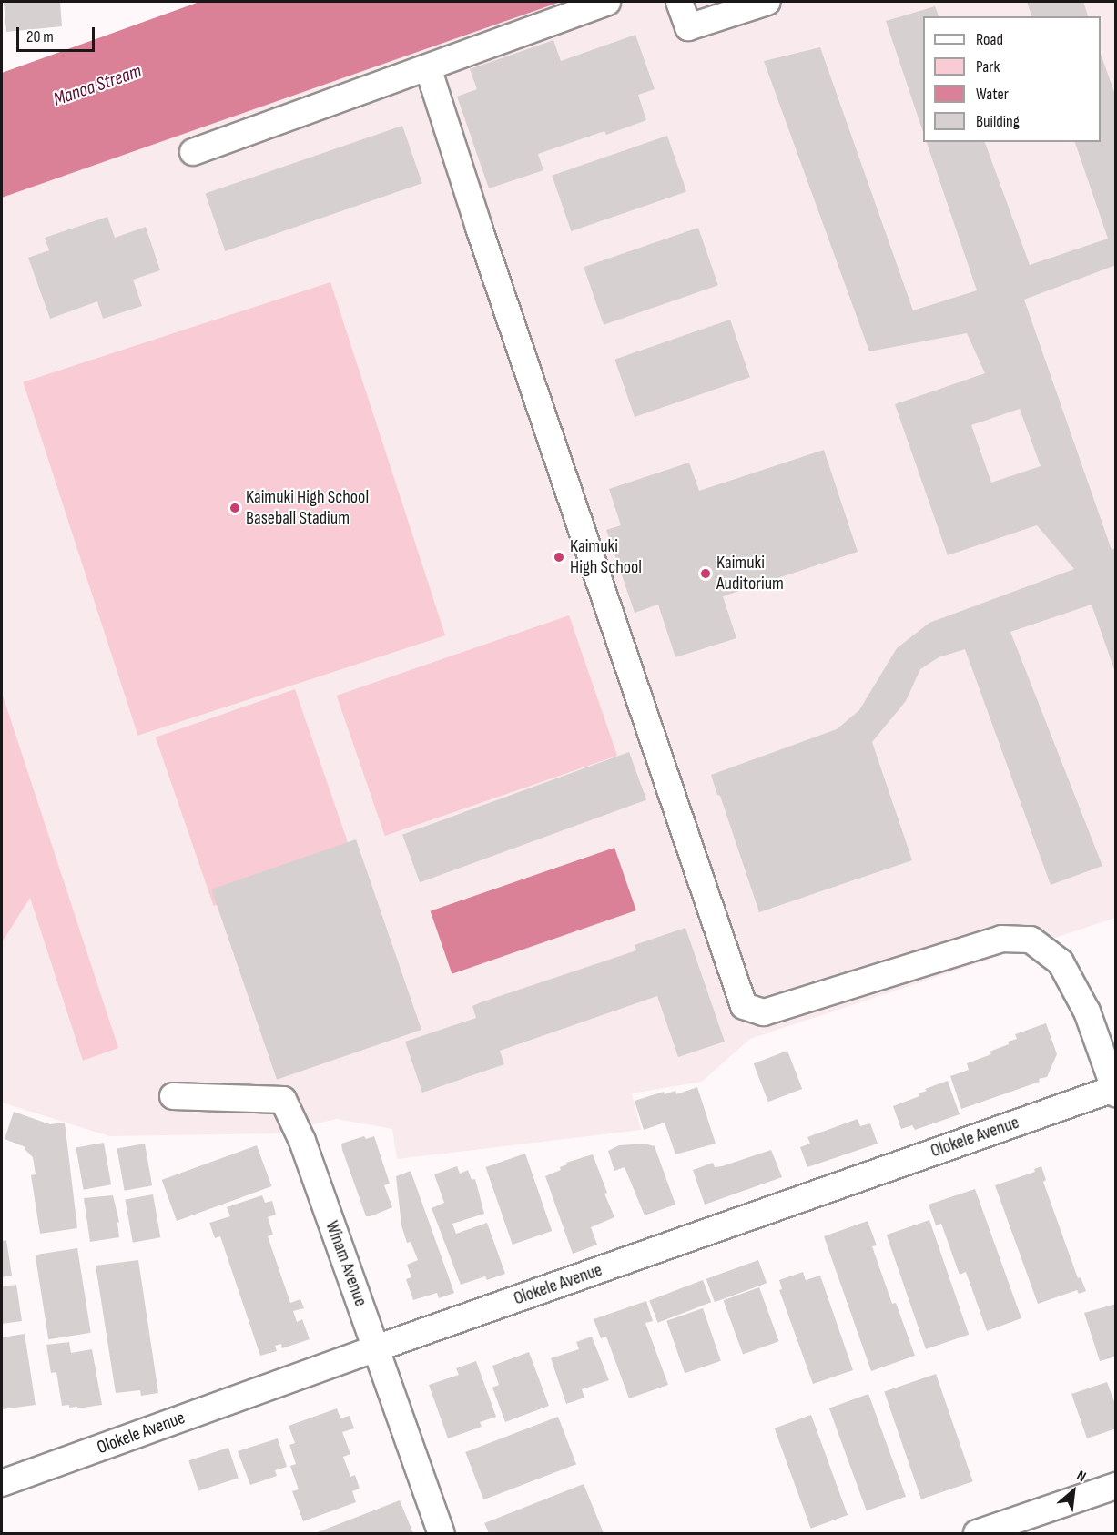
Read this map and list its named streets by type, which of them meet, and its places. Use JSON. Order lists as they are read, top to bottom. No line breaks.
{"streets":{"street":["Olokele Avenue","Winam Avenue"]},"crossings":[["Olokele Avenue","Winam Avenue"]],"water":["Manoa Stream"],"places":["Kaimuki High School Baseball Stadium","Kaimuki High School","Kaimuki Auditorium"],"legend":["Road","Park","Water","Building"],"scale_bar":"20 m","north":"top right"}
